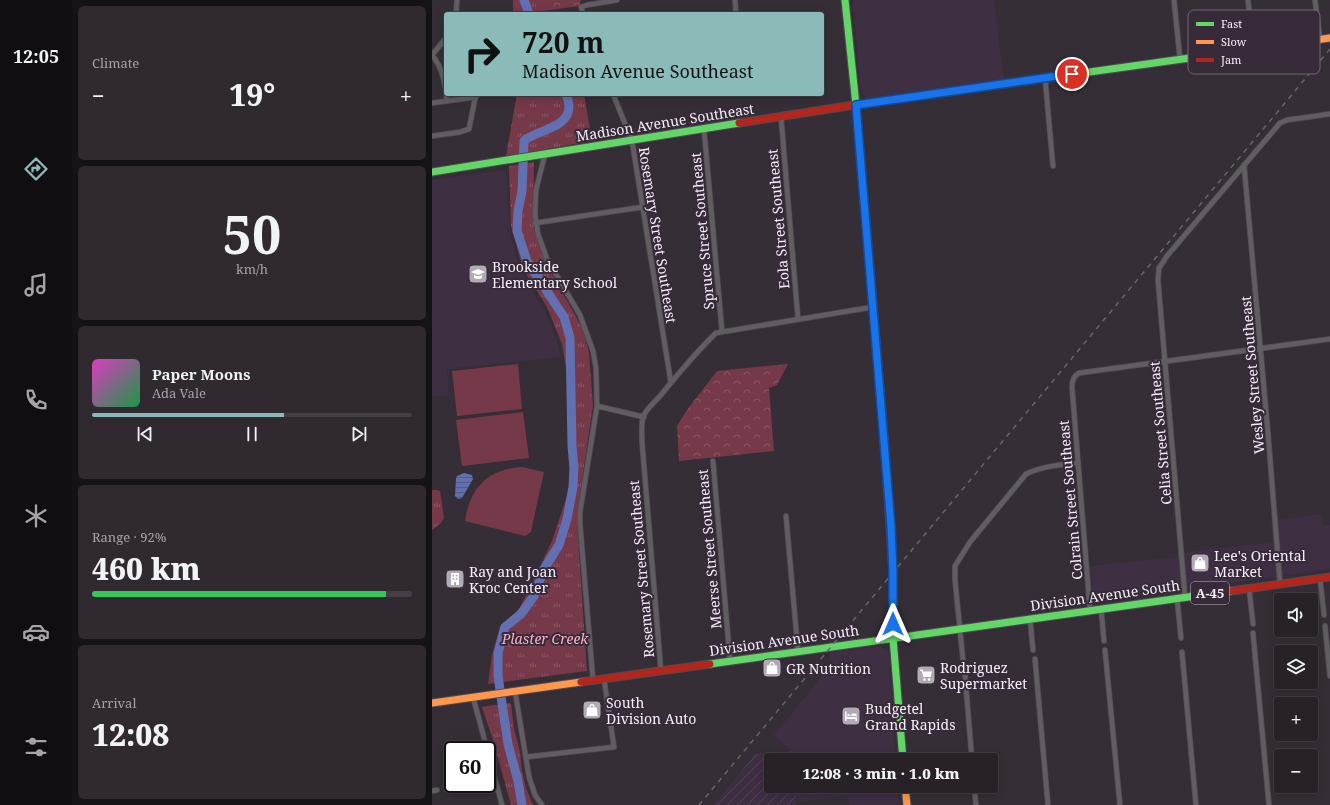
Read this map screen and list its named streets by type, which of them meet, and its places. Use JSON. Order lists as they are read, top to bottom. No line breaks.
{"streets":{"main road":["Madison Avenue Southeast","A-45","Division Avenue South"],"street":["Eola Street Southeast","Spruce Street Southeast","Rosemary Street Southeast","Wesley Street Southeast","Celia Street Southeast","Colrain Street Southeast","Meerse Street Southeast"]},"crossings":[["Madison Avenue Southeast","Eola Street Southeast"],["Madison Avenue Southeast","Spruce Street Southeast"],["Madison Avenue Southeast","Rosemary Street Southeast"],["Rosemary Street Southeast","Division Avenue South"],["Wesley Street Southeast","Celia Street Southeast"],["Wesley Street Southeast","Division Avenue South"],["Celia Street Southeast","Colrain Street Southeast"],["Celia Street Southeast","Division Avenue South"],["Colrain Street Southeast","Division Avenue South"],["Meerse Street Southeast","Division Avenue South"]],"parks":["Plaster Creek"],"places":{"school or university":["Brookside Elementary School"],"shop":["Lee's Oriental Market","GR Nutrition","South Division Auto"],"building":["Ray and Joan Kroc Center"],"supermarket":["Rodriguez Supermarket"],"hotel":["Budgetel Grand Rapids"]},"legend":["Fast","Slow","Jam"],"page":{"tabs":"12:05","tile":["Climate",["50","km/h"],["Range · 92%","460 km"],["Arrival","12:08"]],"turn":["720 m","Madison Avenue Southeast"],"heat":["−","19°","+"],"song":["Paper Moons","Ada Vale"],"map_buttons":["+","−"],"limit":"60","trip":"12:08 · 3 min · 1.0 km"}}
